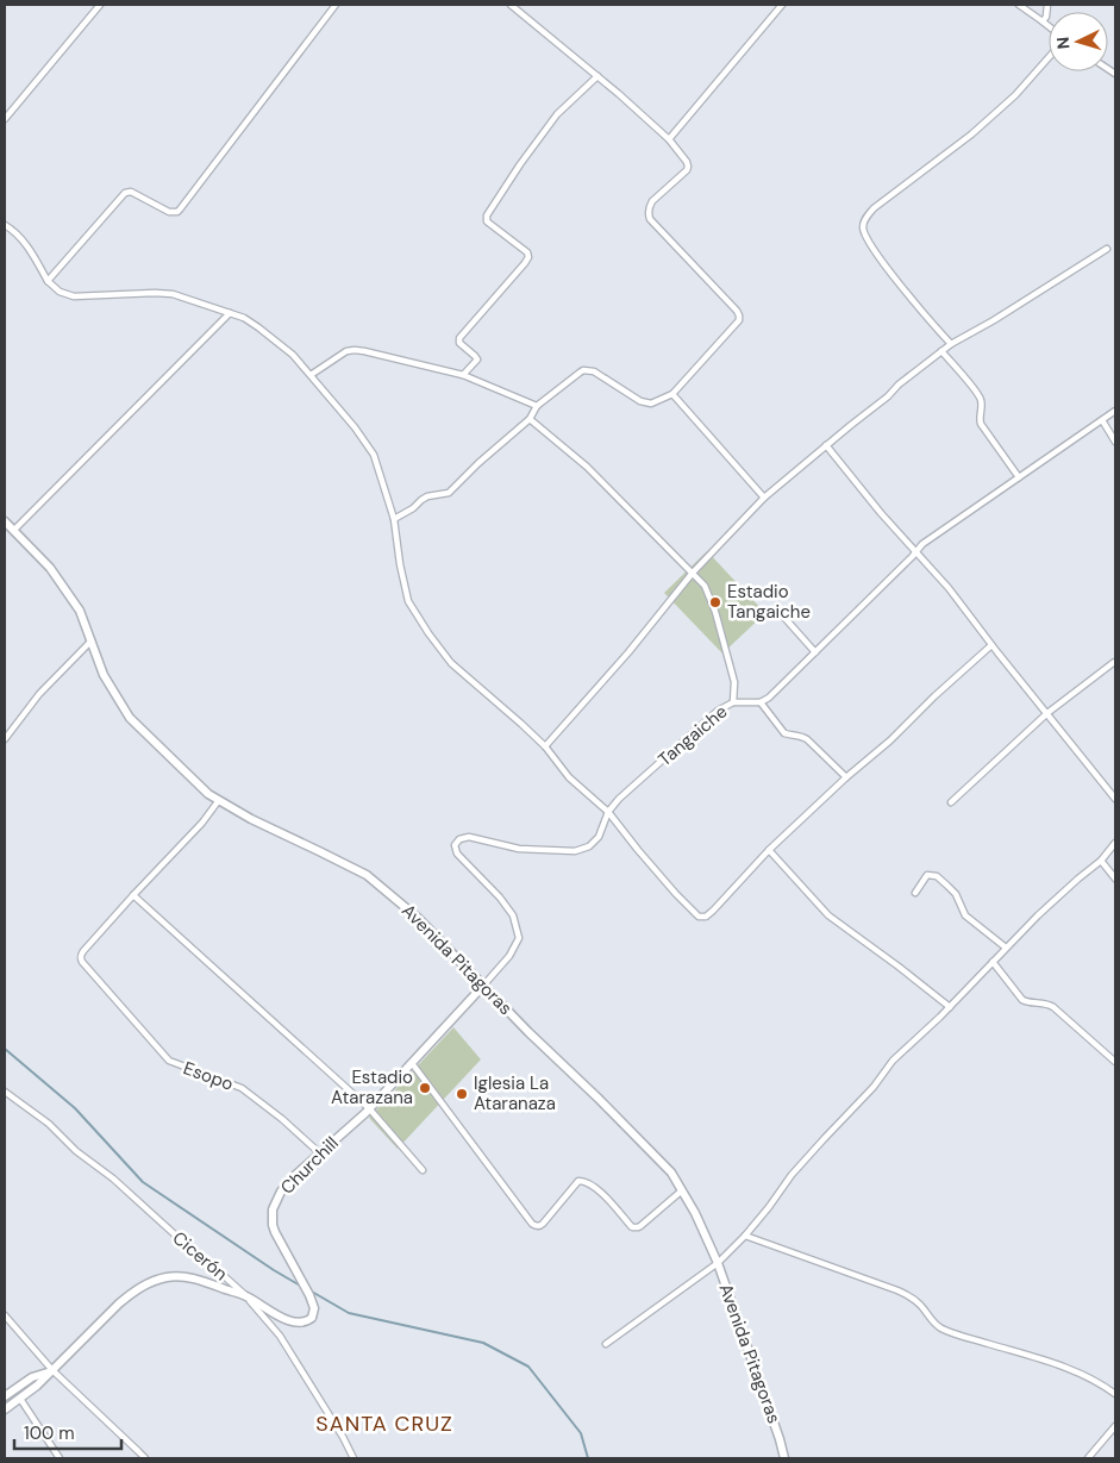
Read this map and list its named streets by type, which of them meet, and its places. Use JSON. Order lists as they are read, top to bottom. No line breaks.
{"streets":{"main road":["Avenida Pitagoras","Churchill"],"street":["Tangaiche","Esopo","Cicerón"]},"crossings":[["Tangaiche","Avenida Pitagoras"],["Tangaiche","Churchill"],["Avenida Pitagoras","Churchill"],["Esopo","Churchill"],["Churchill","Cicerón"]],"districts":["SANTA CRUZ"],"places":["Estadio Tangaiche","Estadio Atarazana","Iglesia La Ataranaza"],"scale_bar":"100 m","north":"left"}
